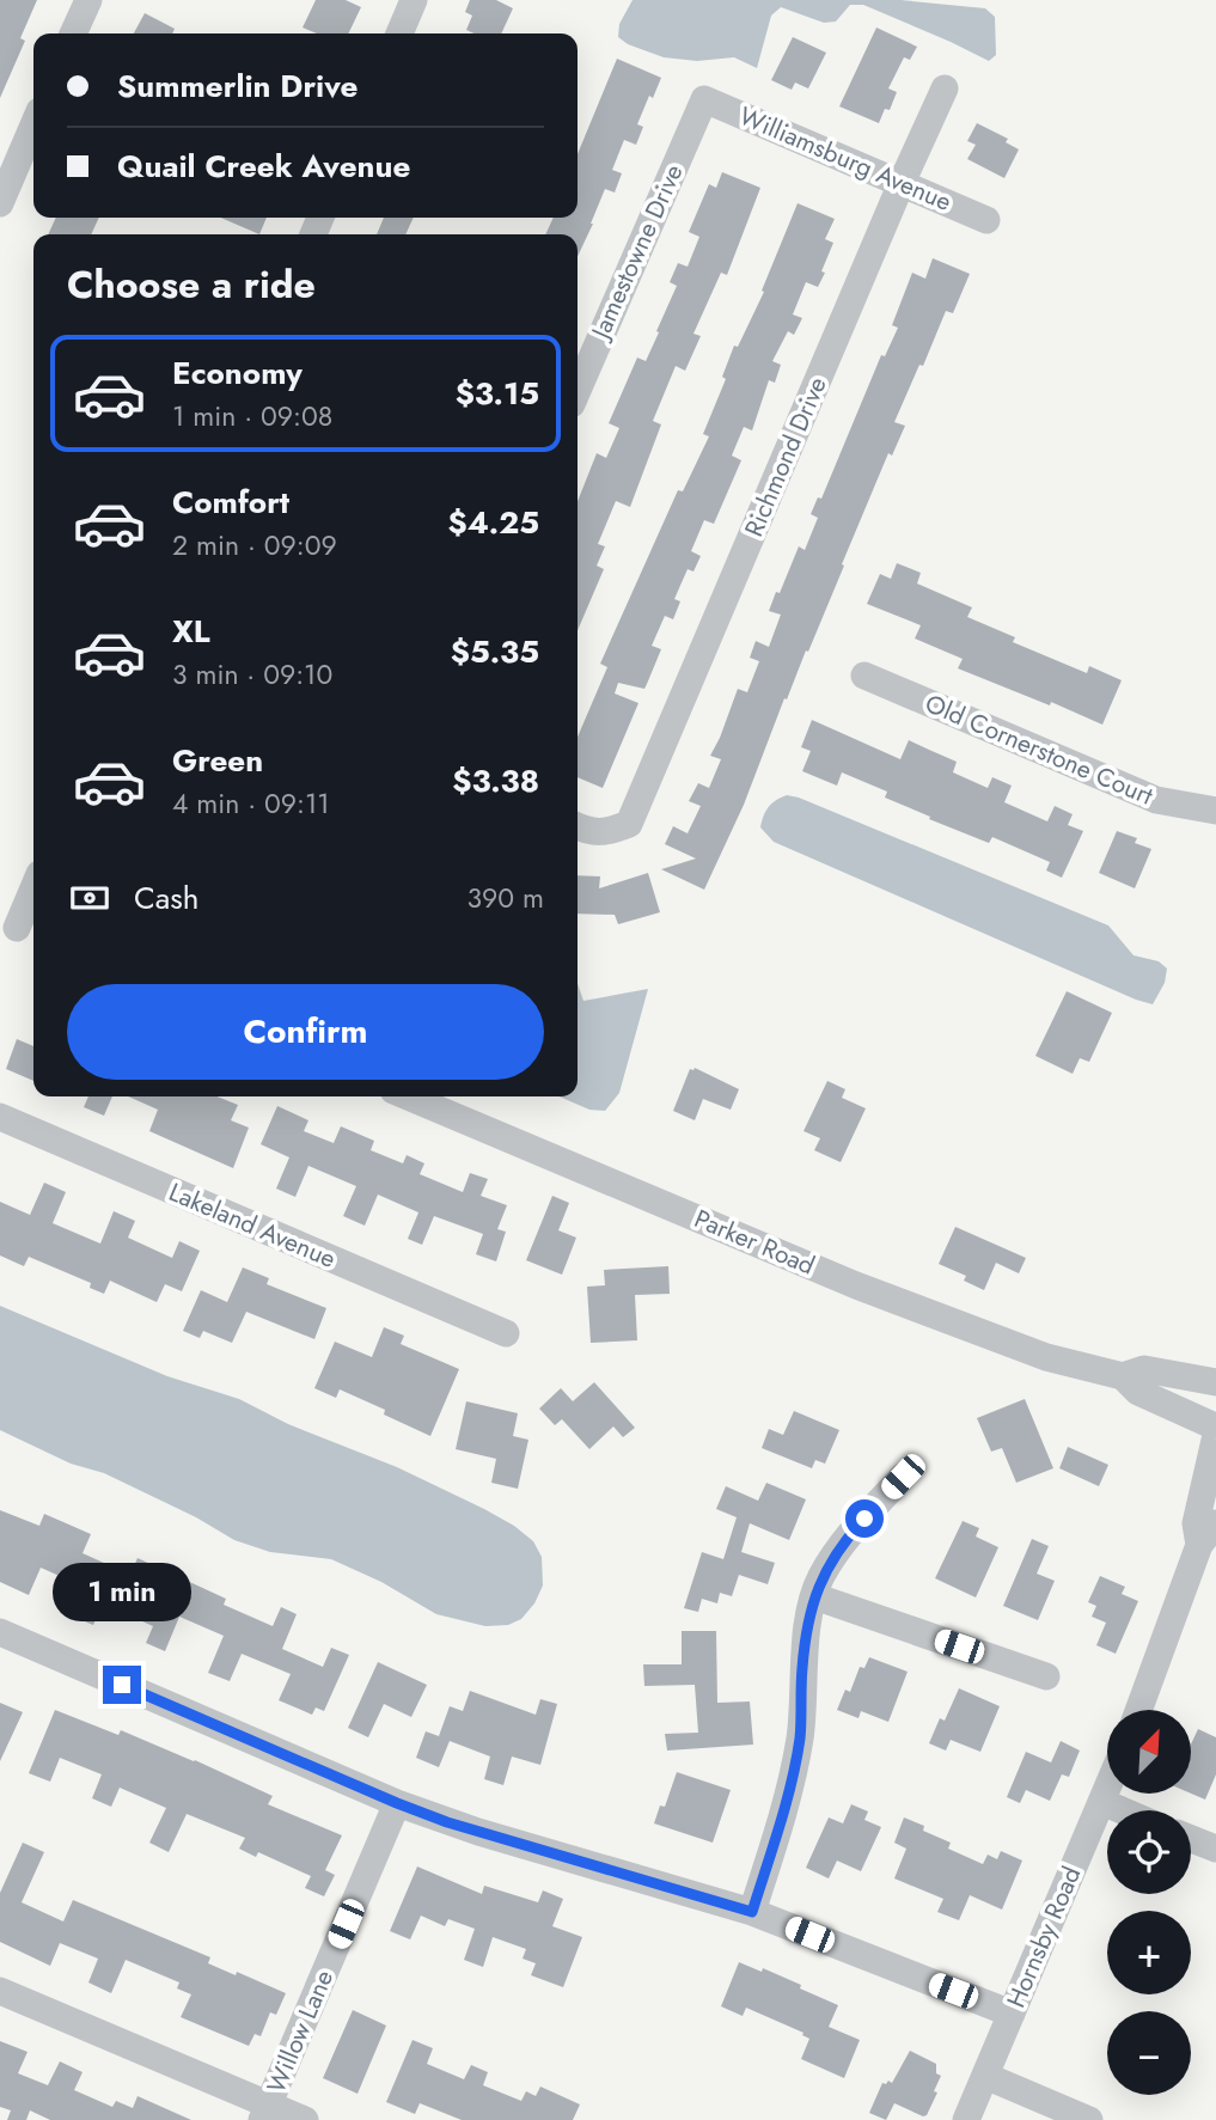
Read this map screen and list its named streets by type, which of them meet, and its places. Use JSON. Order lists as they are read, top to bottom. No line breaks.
{"streets":{"street":["Williamsburg Avenue","Jamestowne Drive","Richmond Drive","Old Cornerstone Court","Lakeland Avenue","Parker Road","Hornsby Road","Willow Lane"]},"crossings":[["Williamsburg Avenue","Jamestowne Drive"],["Williamsburg Avenue","Richmond Drive"]],"north":"top right","page":{"banner":["Summerlin Drive","Quail Creek Avenue"],"heading":"Choose a ride","list":[{"name":"Economy","note":"1 min · 09:08","value":"$3.15"},{"name":"Comfort","note":"2 min · 09:09","value":"$4.25"},{"name":"XL","note":"3 min · 09:10","value":"$5.35"},{"name":"Green","note":"4 min · 09:11","value":"$3.38"}],"pay":["Cash","390 m"],"buttons":"Confirm","bubble":"1 min","map_buttons":["+","−"]}}
